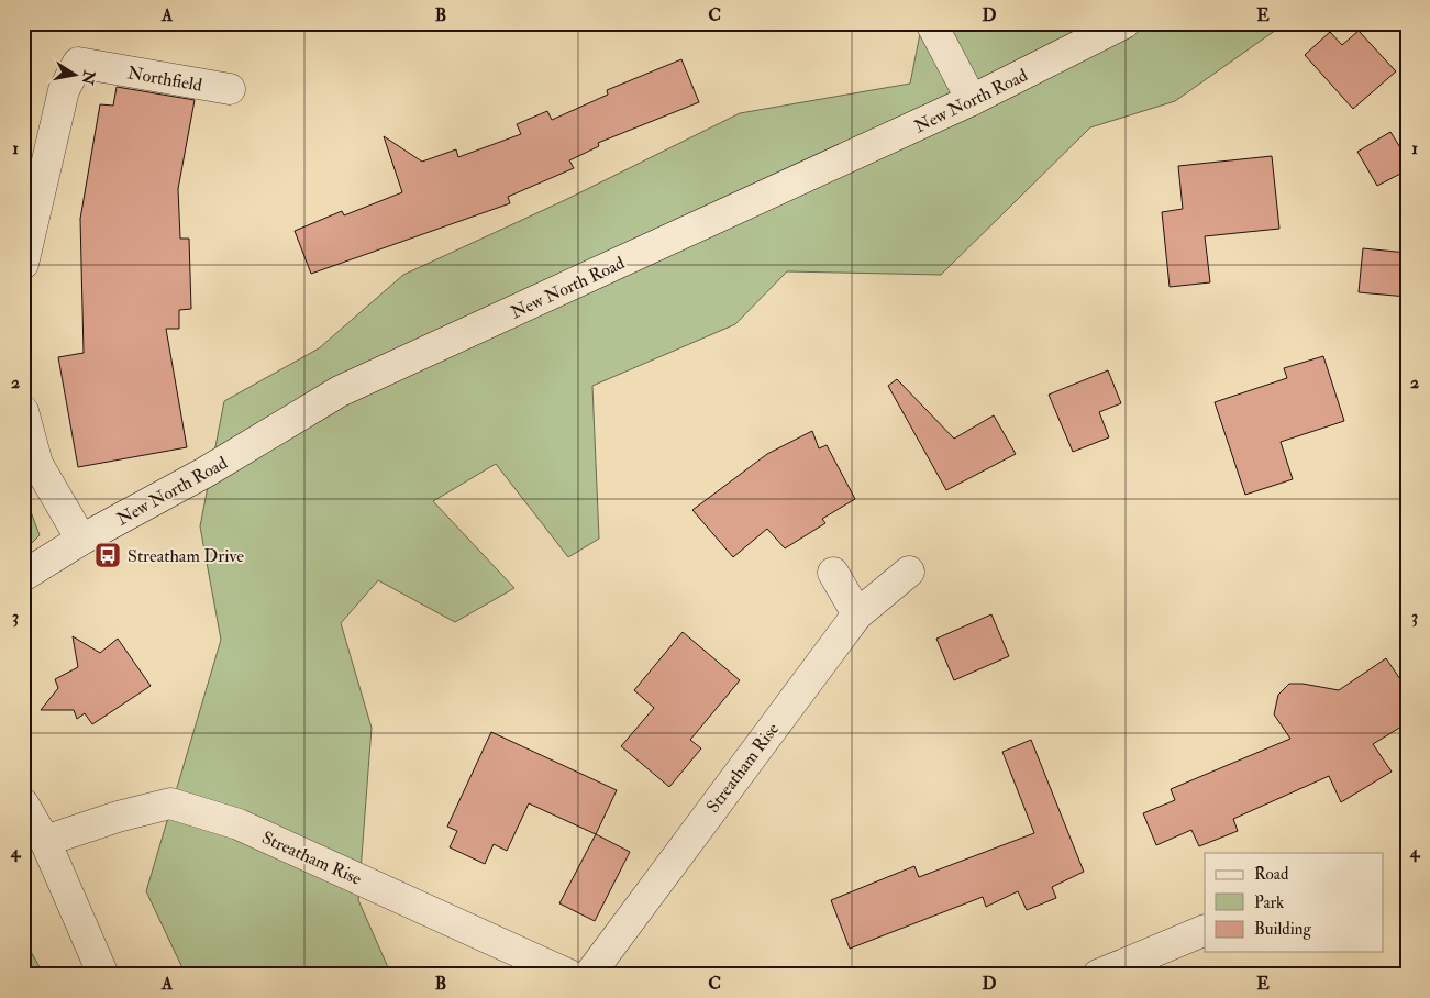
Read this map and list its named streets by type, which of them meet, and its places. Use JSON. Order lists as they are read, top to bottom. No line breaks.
{"streets":{"street":["Northfield","New North Road","Streatham Rise"]},"places":{"bus stop":["Streatham Drive"]},"legend":["Road","Park","Building"],"north":"right","grid":{"columns":["A","B","C","D","E"],"rows":["1","2","3","4"]}}
